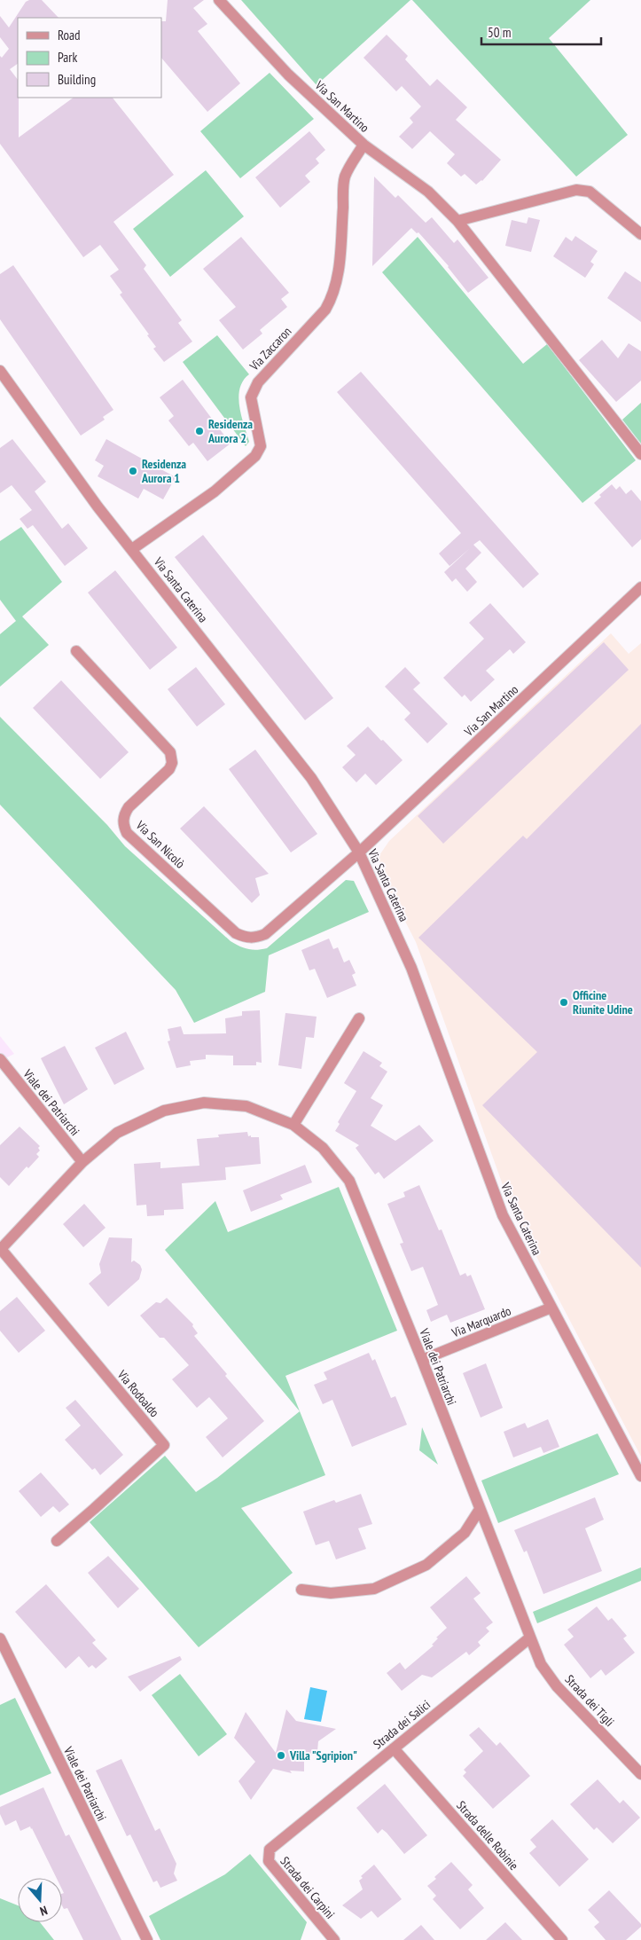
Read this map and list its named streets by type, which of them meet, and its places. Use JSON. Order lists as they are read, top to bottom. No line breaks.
{"streets":{"street":["Via San Martino","Via Zaccaron","Via Santa Caterina","Via San Nicolò","Viale dei Patriarchi","Via Marquardo","Via Rodoaldo","Strada dei Tigli","Strada dei Salici","Strada delle Robinie","Strada dei Carpini"]},"crossings":[["Via San Martino","Via Zaccaron"],["Via San Martino","Via Santa Caterina"],["Via San Martino","Via San Nicolò"],["Via Zaccaron","Via Santa Caterina"],["Via Santa Caterina","Via San Nicolò"],["Via Santa Caterina","Via Marquardo"],["Viale dei Patriarchi","Via Marquardo"],["Viale dei Patriarchi","Via Rodoaldo"],["Viale dei Patriarchi","Strada dei Tigli"],["Viale dei Patriarchi","Strada dei Salici"],["Strada dei Tigli","Strada dei Salici"],["Strada dei Salici","Strada delle Robinie"],["Strada dei Salici","Strada dei Carpini"]],"places":["Residenza Aurora 2","Residenza Aurora 1","Officine Riunite Udine","Villa \"Sgripion\""],"legend":["Road","Park","Building"],"scale_bar":"50 m","north":"bottom"}
